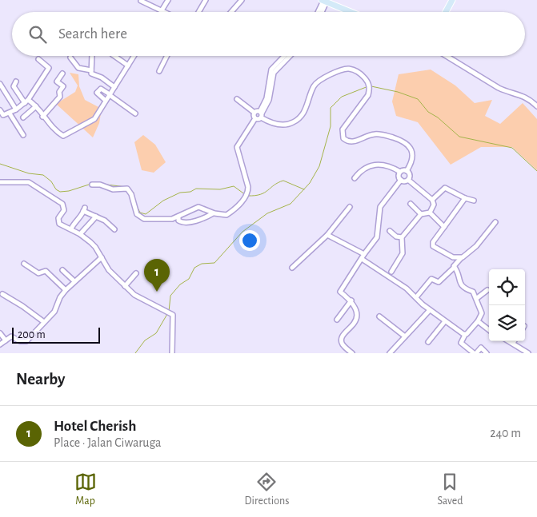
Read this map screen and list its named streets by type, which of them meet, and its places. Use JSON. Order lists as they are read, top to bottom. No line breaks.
{"scale_bar":"200 m","page":{"search":"Search here","pins":"1","scale":"200 m","heading":"Nearby","list":[{"mark":"1","name":"Hotel Cherish","note":"Place · Jalan Ciwaruga","value":"240 m"}],"nav":["Map","Directions","Saved"]}}
